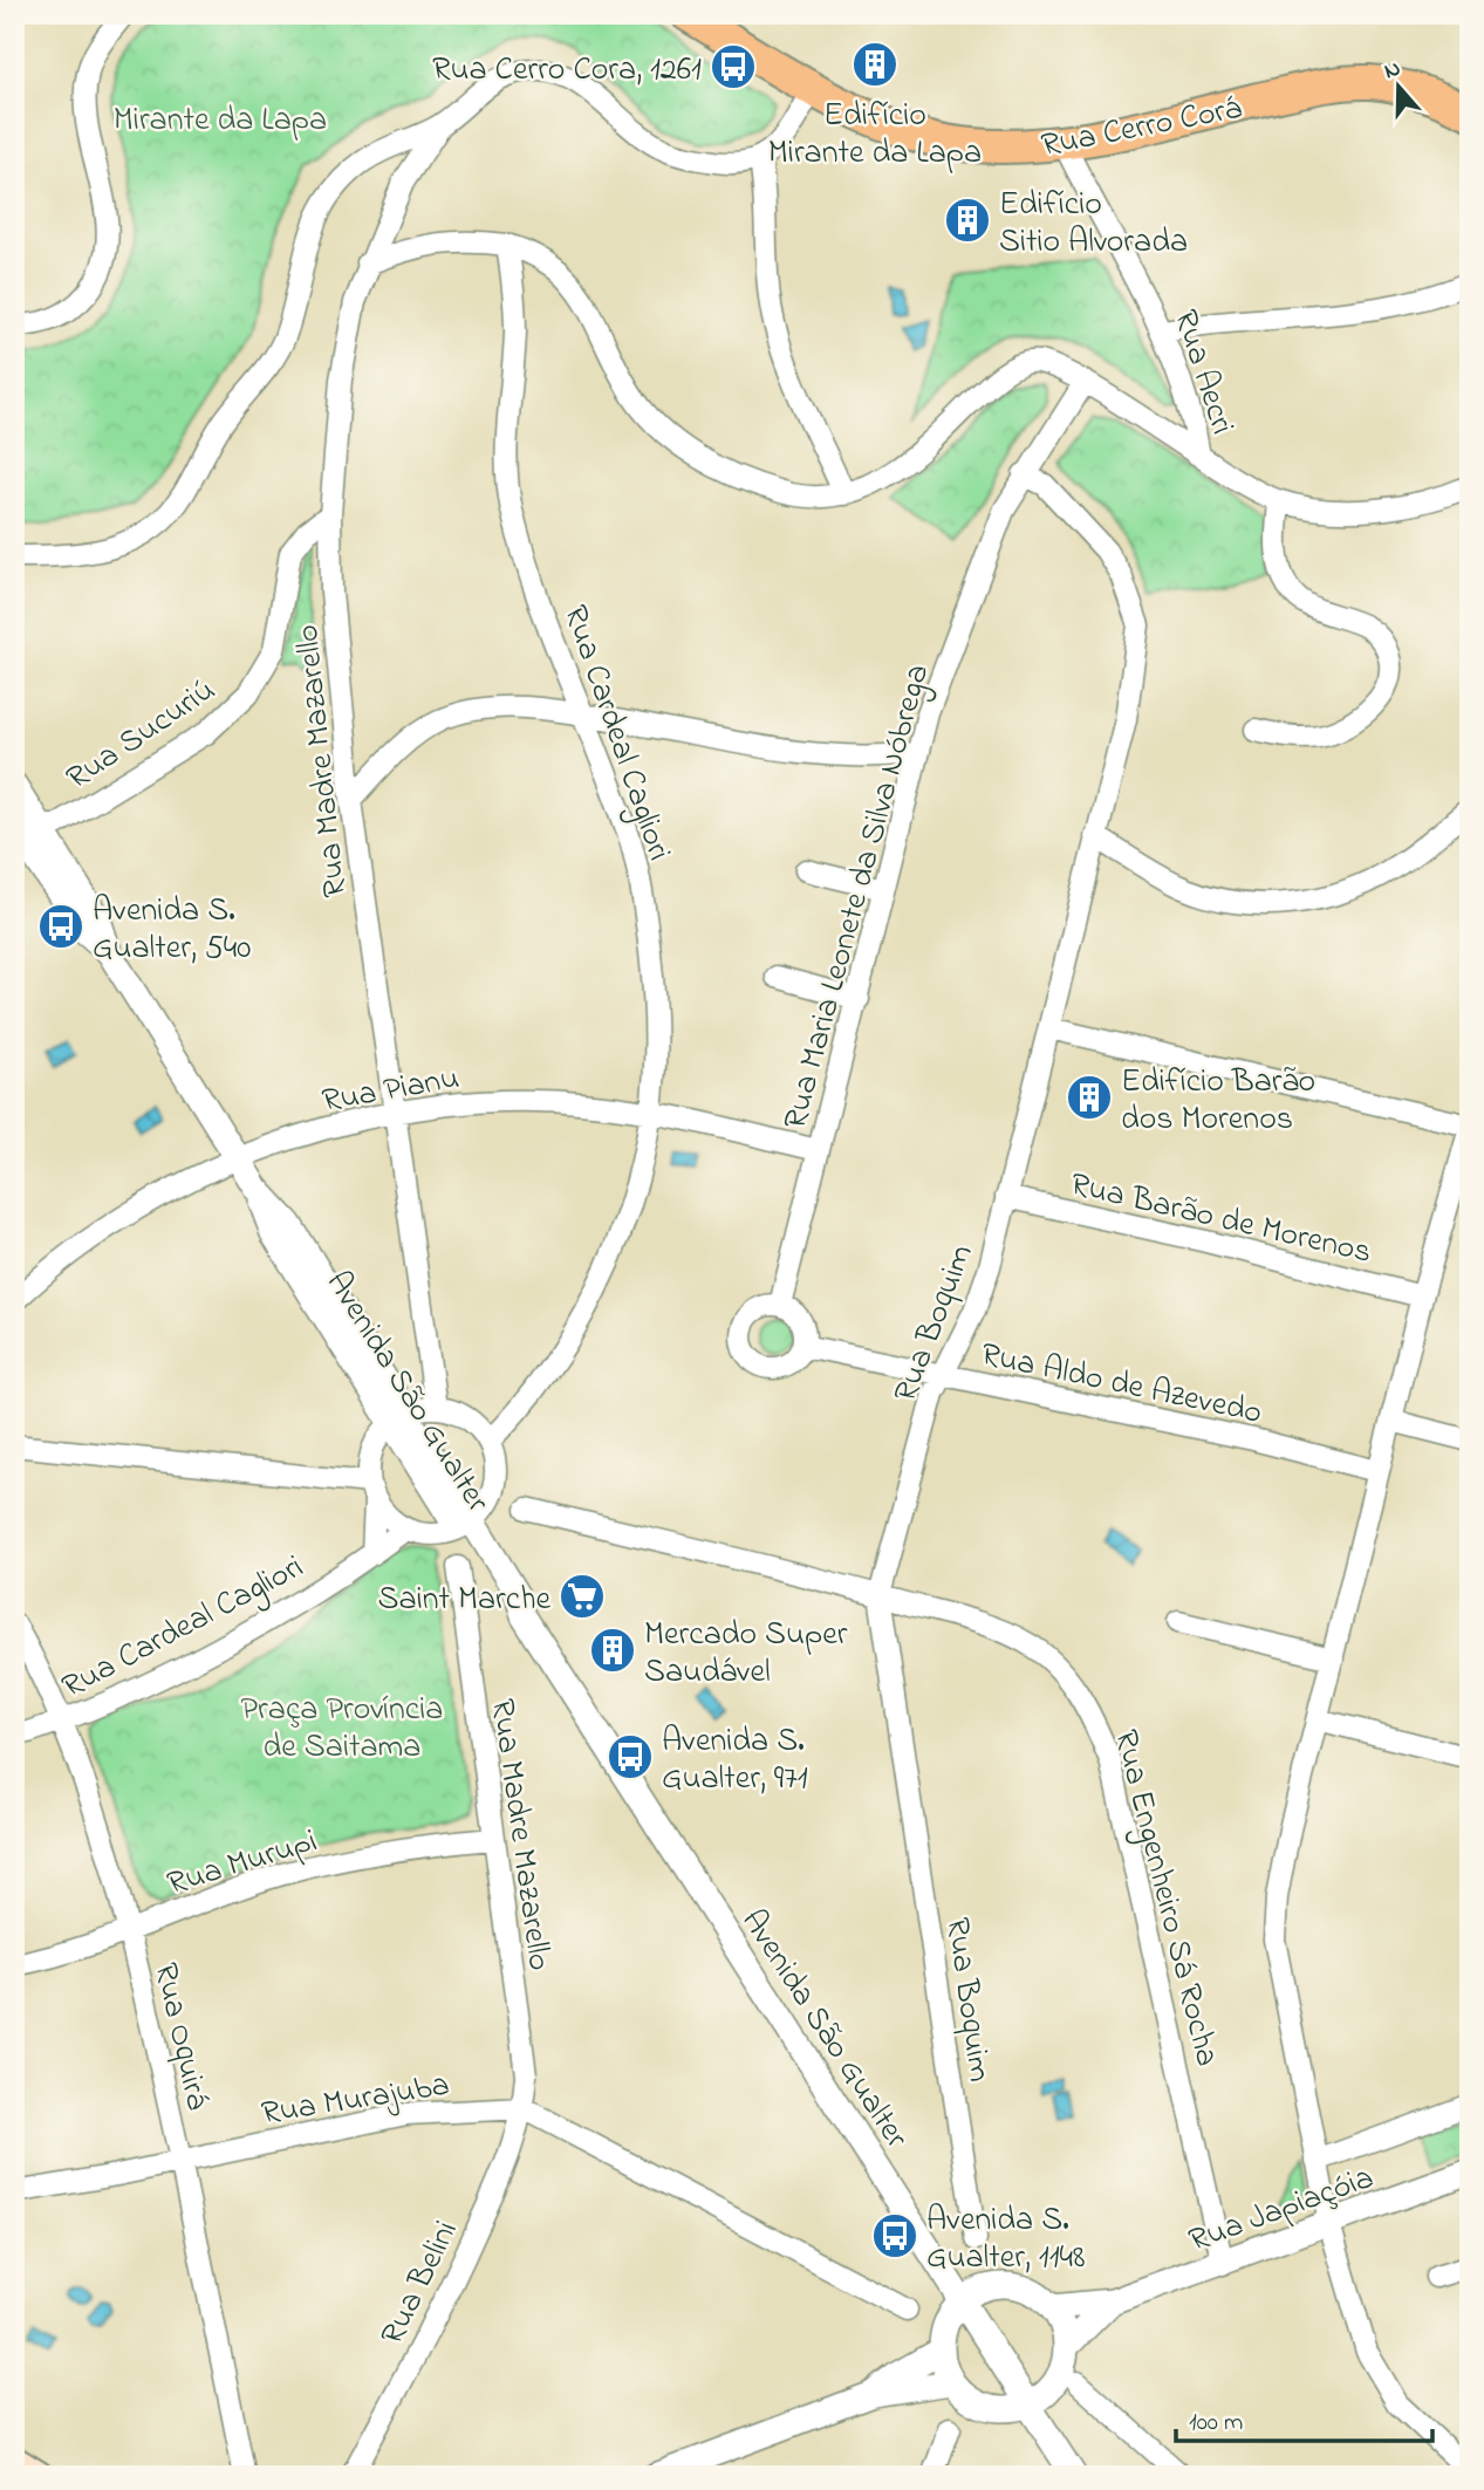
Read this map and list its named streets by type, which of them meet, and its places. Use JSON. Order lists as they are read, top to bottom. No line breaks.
{"streets":{"main road":["Rua Cerro Corá"],"street":["Rua Aecri","Rua Sucuriú","Rua Cardeal Cagliori","Rua Madre Mazarello","Rua Maria Leonete da Silva Nóbrega","Rua Pianu","Rua Barão de Morenos","Rua Boquim","Rua Aldo de Azevedo","Avenida São Gualter","Rua Murupi","Rua Engenheiro Sá Rocha","Rua Oquirá","Rua Murajuba","Rua Japiaçóia","Rua Belini"]},"crossings":[["Rua Cerro Corá","Rua Aecri"],["Rua Sucuriú","Rua Madre Mazarello"],["Rua Sucuriú","Avenida São Gualter"],["Rua Cardeal Cagliori","Rua Pianu"],["Rua Cardeal Cagliori","Rua Oquirá"],["Rua Madre Mazarello","Rua Pianu"],["Rua Madre Mazarello","Rua Murupi"],["Rua Madre Mazarello","Rua Murajuba"],["Rua Madre Mazarello","Rua Belini"],["Rua Maria Leonete da Silva Nóbrega","Rua Pianu"],["Rua Maria Leonete da Silva Nóbrega","Rua Boquim"],["Rua Maria Leonete da Silva Nóbrega","Rua Aldo de Azevedo"],["Rua Pianu","Avenida São Gualter"],["Rua Barão de Morenos","Rua Boquim"],["Rua Boquim","Rua Aldo de Azevedo"],["Rua Boquim","Rua Engenheiro Sá Rocha"],["Rua Murupi","Rua Oquirá"],["Rua Engenheiro Sá Rocha","Rua Japiaçóia"],["Rua Oquirá","Rua Murajuba"],["Rua Murajuba","Rua Belini"]],"parks":["Mirante da Lapa","Praça Província de Saitama"],"places":{"building":["Edifício Mirante da Lapa","Edifício Sitio Alvorada","Edifício Barão dos Morenos","Mercado Super Saudável"],"bus stop":["Rua Cerro Cora, 1261","Avenida S. Gualter, 540","Avenida S. Gualter, 971","Avenida S. Gualter, 1148"],"supermarket":["Saint Marche"]},"scale_bar":"100 m","north":"top"}
